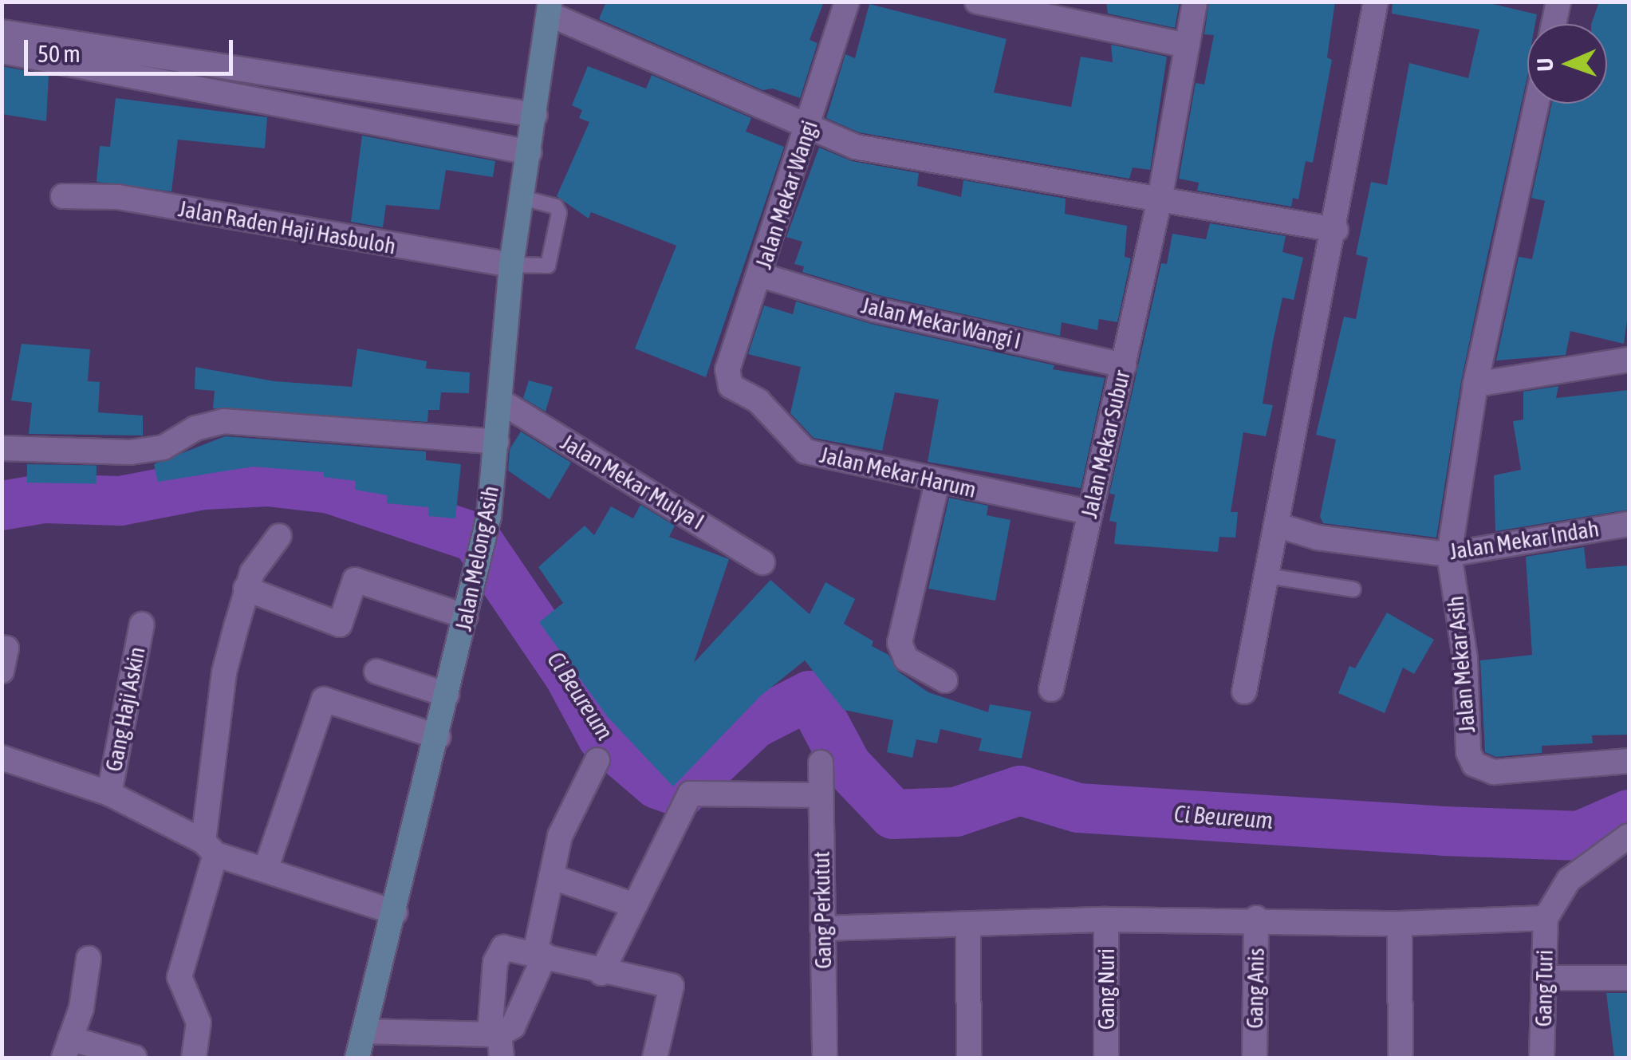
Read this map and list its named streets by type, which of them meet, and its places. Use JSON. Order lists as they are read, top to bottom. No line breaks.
{"streets":{"main road":["Jalan Melong Asih"],"street":["Jalan Mekar Wangi","Jalan Raden Haji Hasbuloh","Jalan Mekar Wangi I","Jalan Mekar Subur","Jalan Mekar Harum","Jalan Mekar Mulya I","Jalan Mekar Indah","Jalan Mekar Asih","Gang Haji Askin","Gang Perkutut","Gang Anis","Gang Turi","Gang Nuri"]},"crossings":[["Jalan Mekar Wangi","Jalan Mekar Wangi I"],["Jalan Mekar Wangi","Jalan Mekar Harum"],["Jalan Raden Haji Hasbuloh","Jalan Melong Asih"],["Jalan Mekar Wangi I","Jalan Mekar Subur"],["Jalan Mekar Subur","Jalan Mekar Harum"],["Jalan Mekar Mulya I","Jalan Melong Asih"],["Jalan Mekar Indah","Jalan Mekar Asih"]],"water":["Ci Beureum"],"scale_bar":"50 m","north":"left"}
